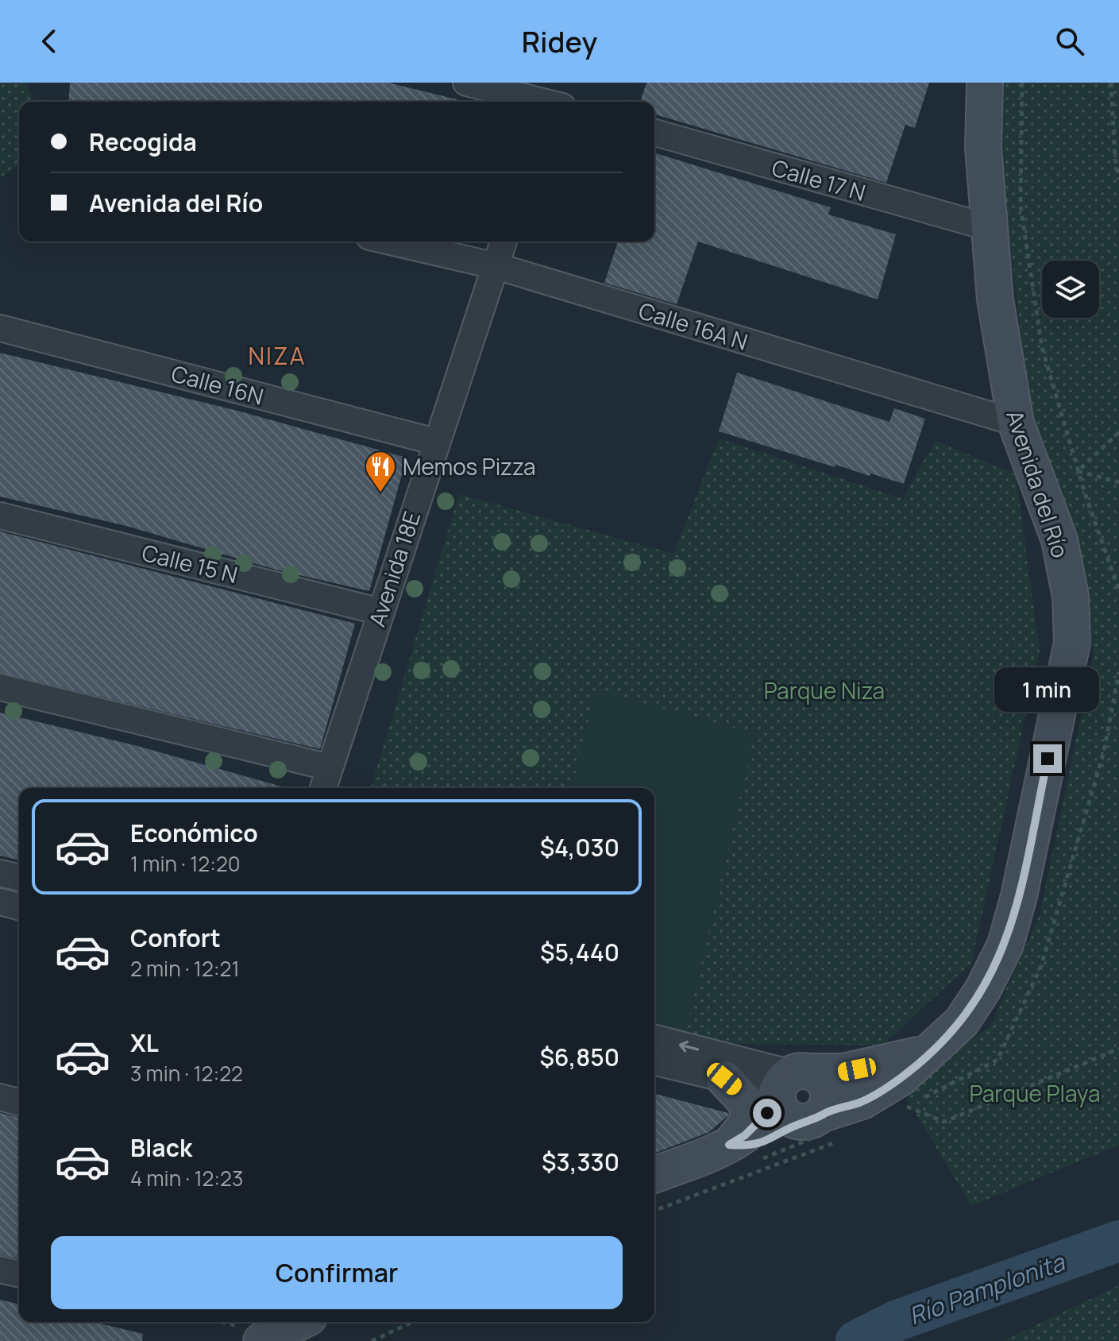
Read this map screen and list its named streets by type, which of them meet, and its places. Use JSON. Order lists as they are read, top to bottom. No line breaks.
{"streets":{"main road":["Avenida del Río"],"street":["Calle 17 N","Calle 16A N","Calle 16N","Calle 15 N","Avenida 18E"]},"crossings":[["Calle 17 N","Avenida del Río"],["Calle 16A N","Avenida del Río"],["Calle 16A N","Avenida 18E"],["Calle 16N","Avenida 18E"],["Calle 15 N","Avenida 18E"]],"districts":["NIZA"],"water":["Río Pamplonita"],"parks":["Parque Niza","Parque Playa"],"places":{"restaurant":["Memos Pizza"]},"page":{"header":"Ridey","banner":["Recogida","Avenida del Río"],"bubble":"1 min","list":[{"name":"Económico","note":"1 min · 12:20","value":"$4,030"},{"name":"Confort","note":"2 min · 12:21","value":"$5,440"},{"name":"XL","note":"3 min · 12:22","value":"$6,850"},{"name":"Black","note":"4 min · 12:23","value":"$3,330"}],"buttons":"Confirmar"}}
